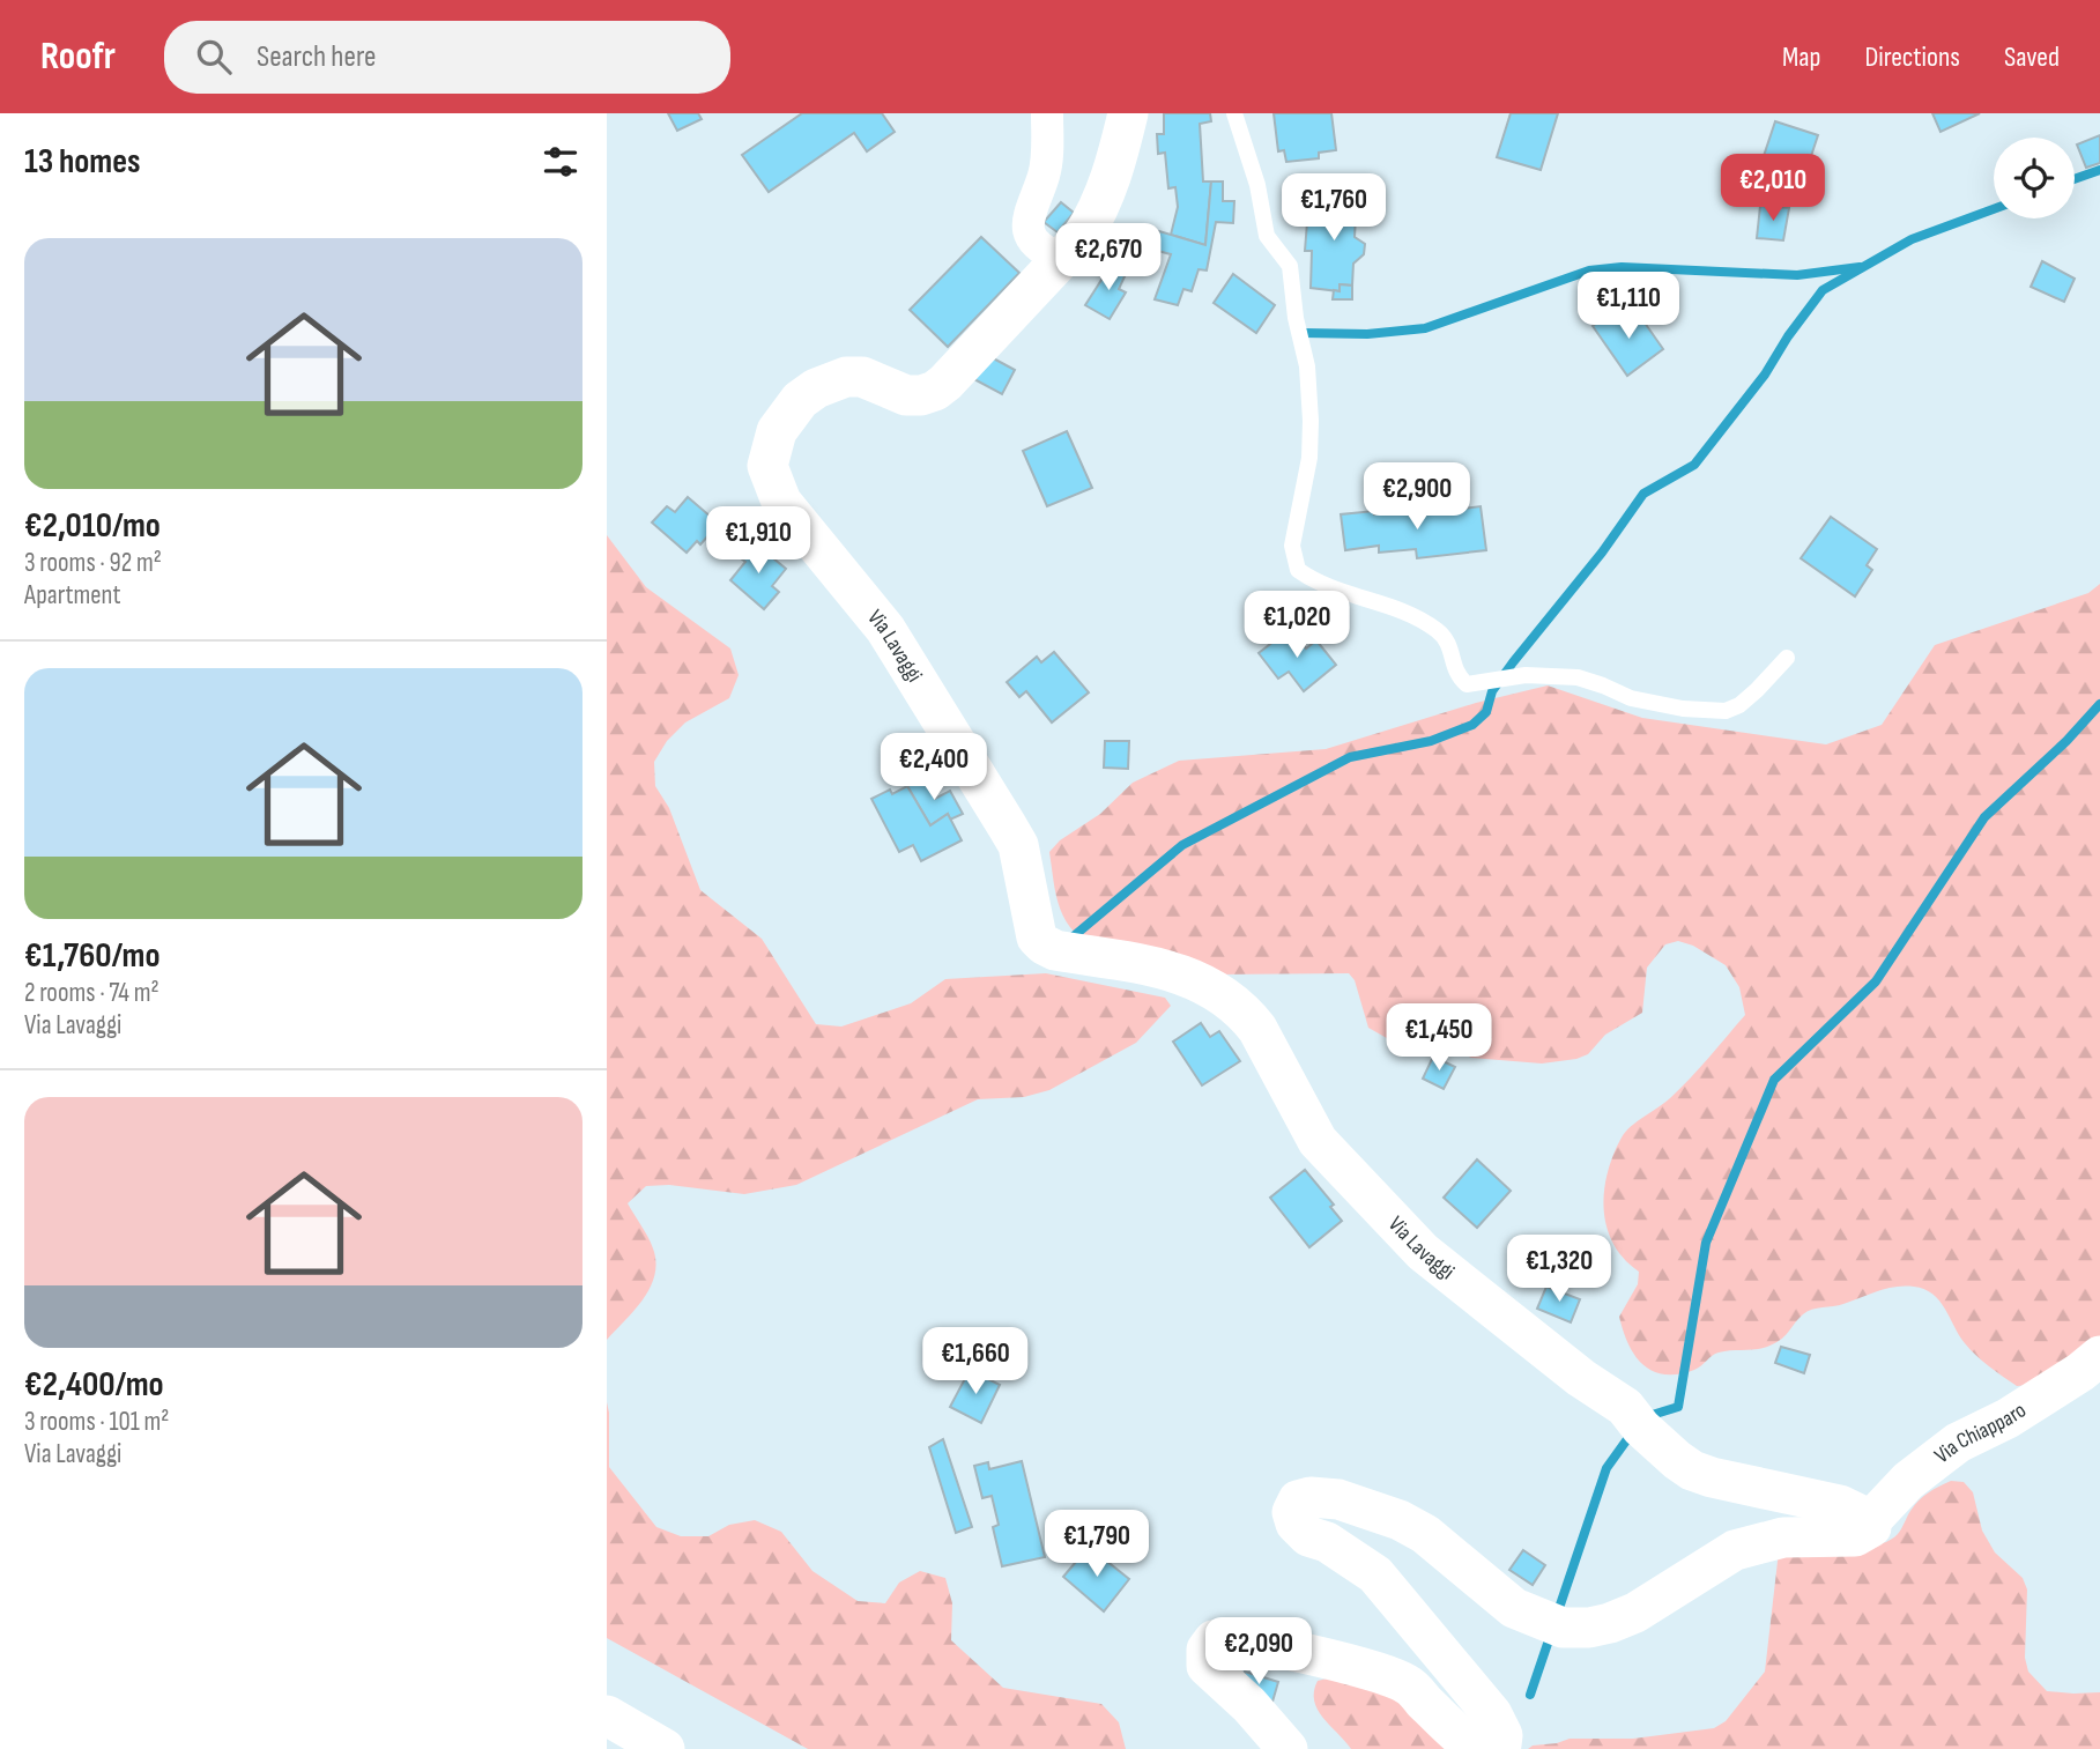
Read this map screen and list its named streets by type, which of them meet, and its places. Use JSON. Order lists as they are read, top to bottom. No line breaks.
{"streets":{"street":["Via Lavaggi","Via Chiapparo"]},"crossings":[["Via Lavaggi","Via Chiapparo"]],"page":{"header":"Roofr","search":"Search here","nav":["Map","Directions","Saved"],"heading":"13 homes","price":["€2,010","€1,760","€2,670","€1,110","€2,900","€1,910","€1,020","€2,400","€1,450","€1,320","€1,660","€1,790","€2,090"],"list":[{"name":"€2,010/mo","note":"3 rooms · 92 m² · Apartment"},{"name":"€1,760/mo","note":"2 rooms · 74 m² · Via Lavaggi"},{"name":"€2,400/mo","note":"3 rooms · 101 m² · Via Lavaggi"}]}}
